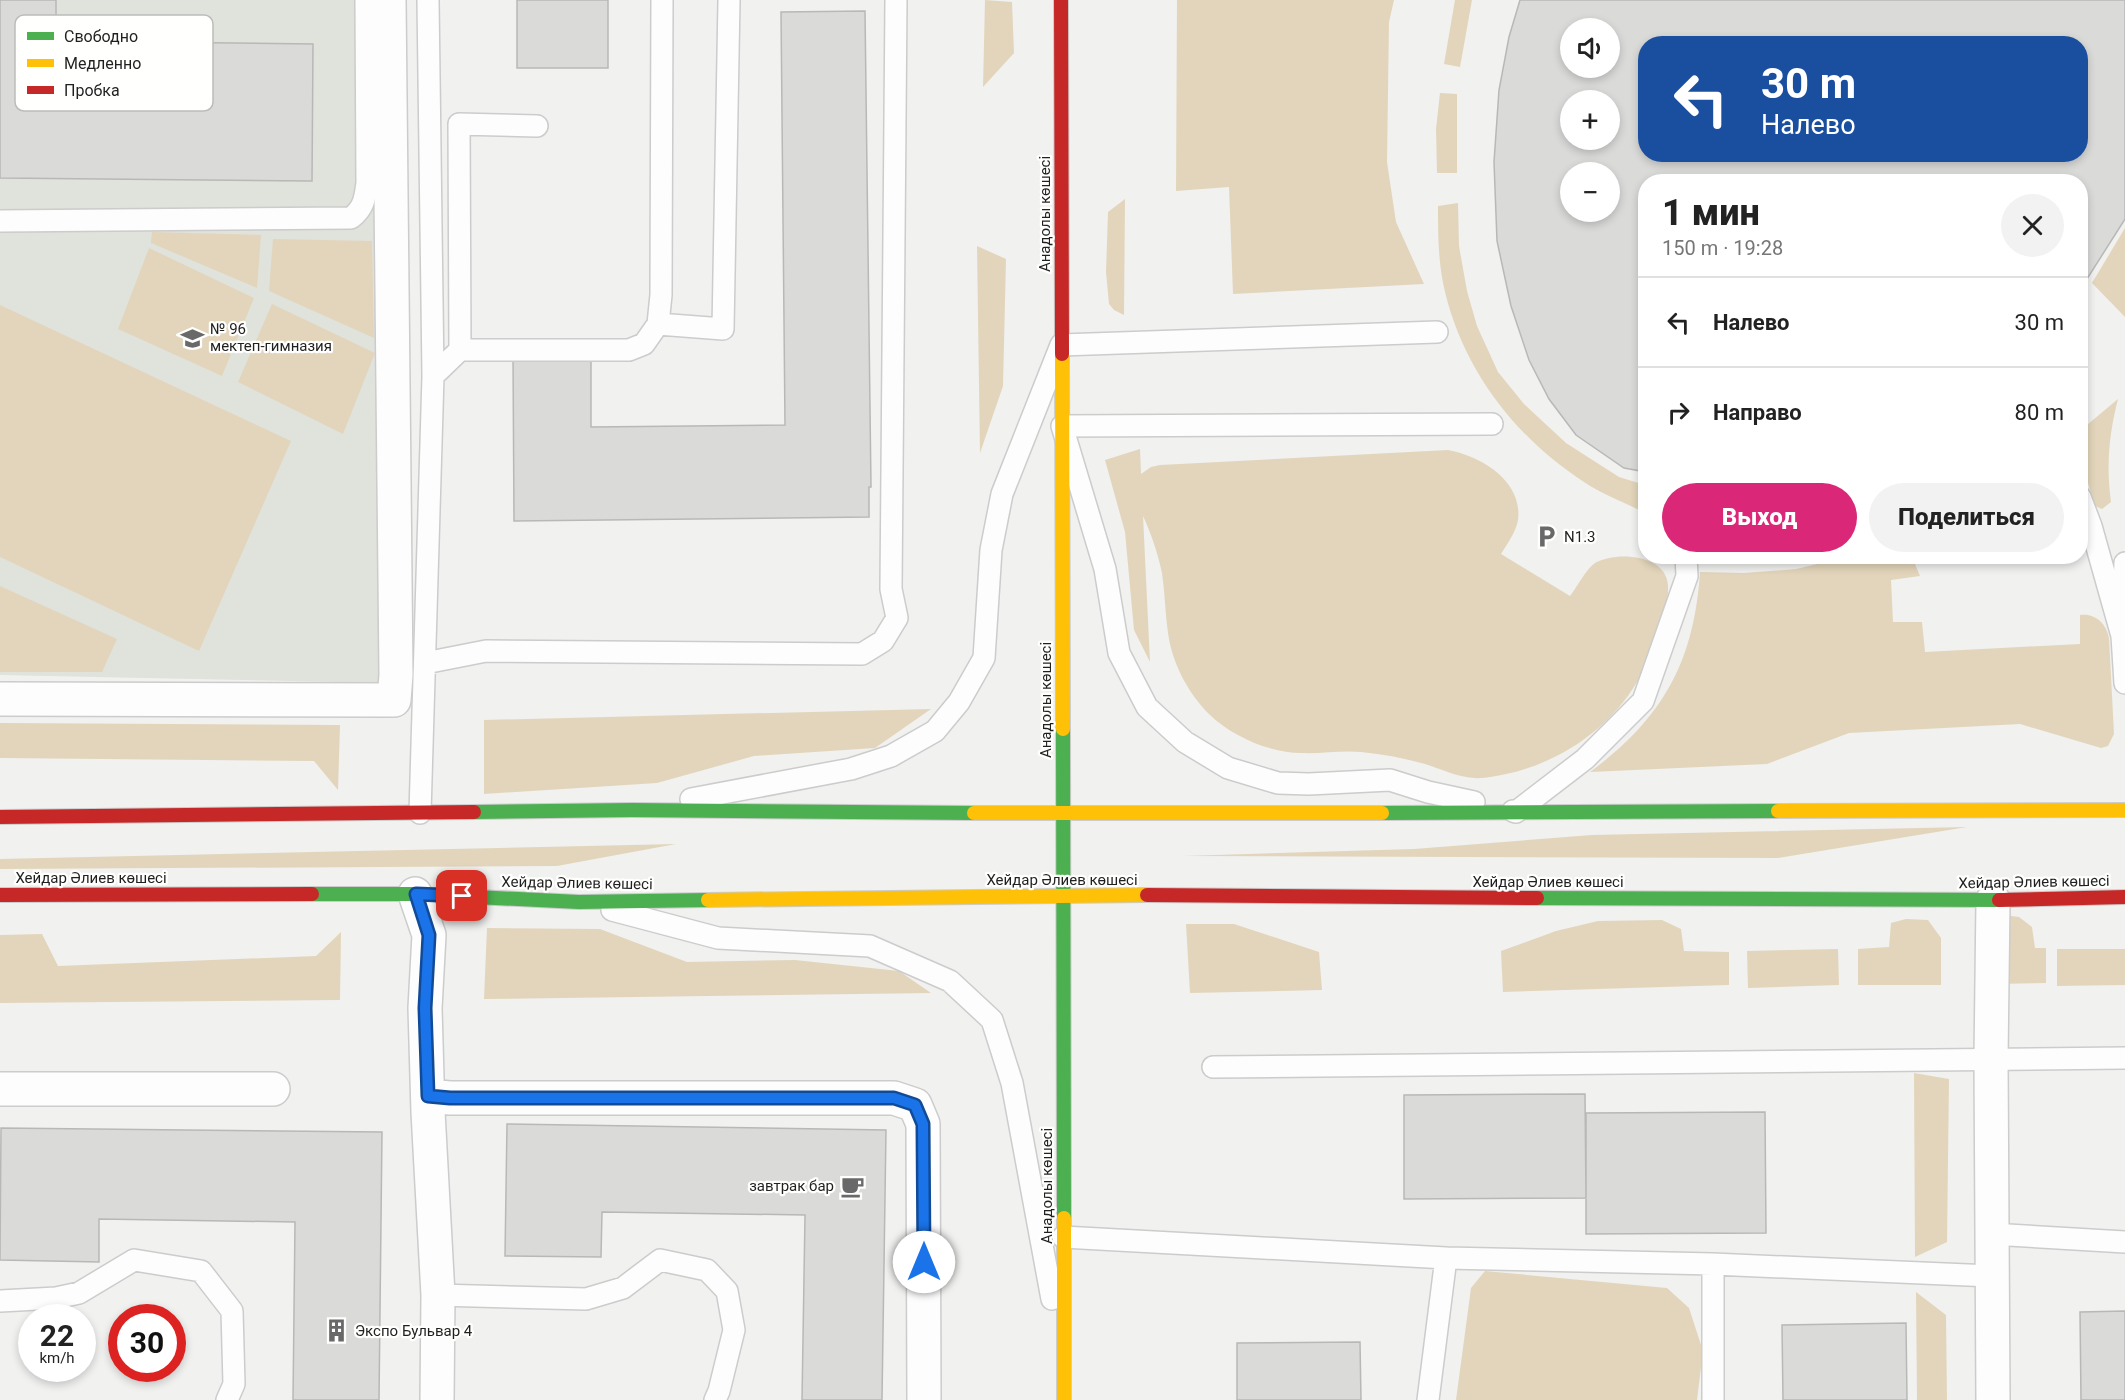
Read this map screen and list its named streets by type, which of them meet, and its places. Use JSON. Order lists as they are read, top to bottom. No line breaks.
{"streets":{"street":["Анадолы көшесі","Хейдар Әлиев көшесі"]},"crossings":[["Анадолы көшесі","Хейдар Әлиев көшесі"]],"places":{"school or university":["№ 96 мектеп-гимназия"],"parking":["N1.3"],"cafe":["завтрак бар"],"building":["Экспо Бульвар 4"]},"legend":["Свободно","Медленно","Пробка"],"page":{"map_buttons":["+","−"],"turn":["30 m","Налево"],"heading":["1 мин","150 m · 19:28"],"list":[{"name":"Налево","value":"30 m"},{"name":"Направо","value":"80 m"}],"buttons":["Выход","Поделиться"],"speed":"22 km/h","limit":"30"}}
